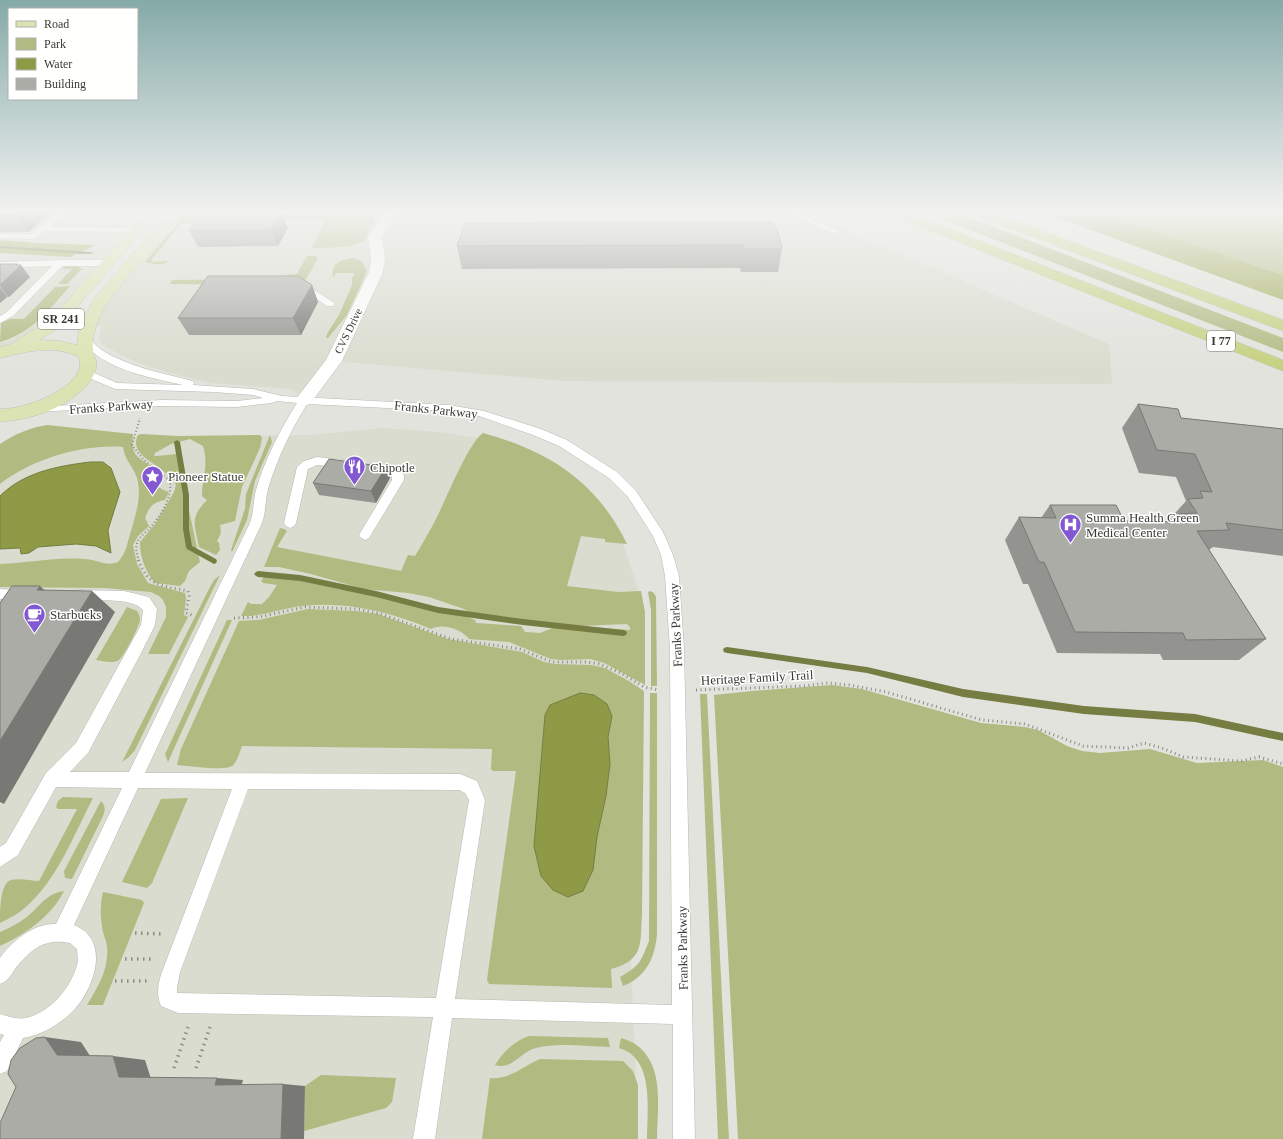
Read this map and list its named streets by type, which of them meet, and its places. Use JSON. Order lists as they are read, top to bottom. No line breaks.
{"streets":{"highway":["I 77"],"main road":["SR 241"],"street":["CVS Drive"],"lane":["Franks Parkway"],"path":["Heritage Family Trail"]},"crossings":[["CVS Drive","Franks Parkway"],["Franks Parkway","Heritage Family Trail"]],"places":{"restaurant":["Chipotle"],"place":["Pioneer Statue"],"hospital":["Summa Health Green Medical Center"],"cafe":["Starbucks"]},"legend":["Road","Park","Water","Building"]}
